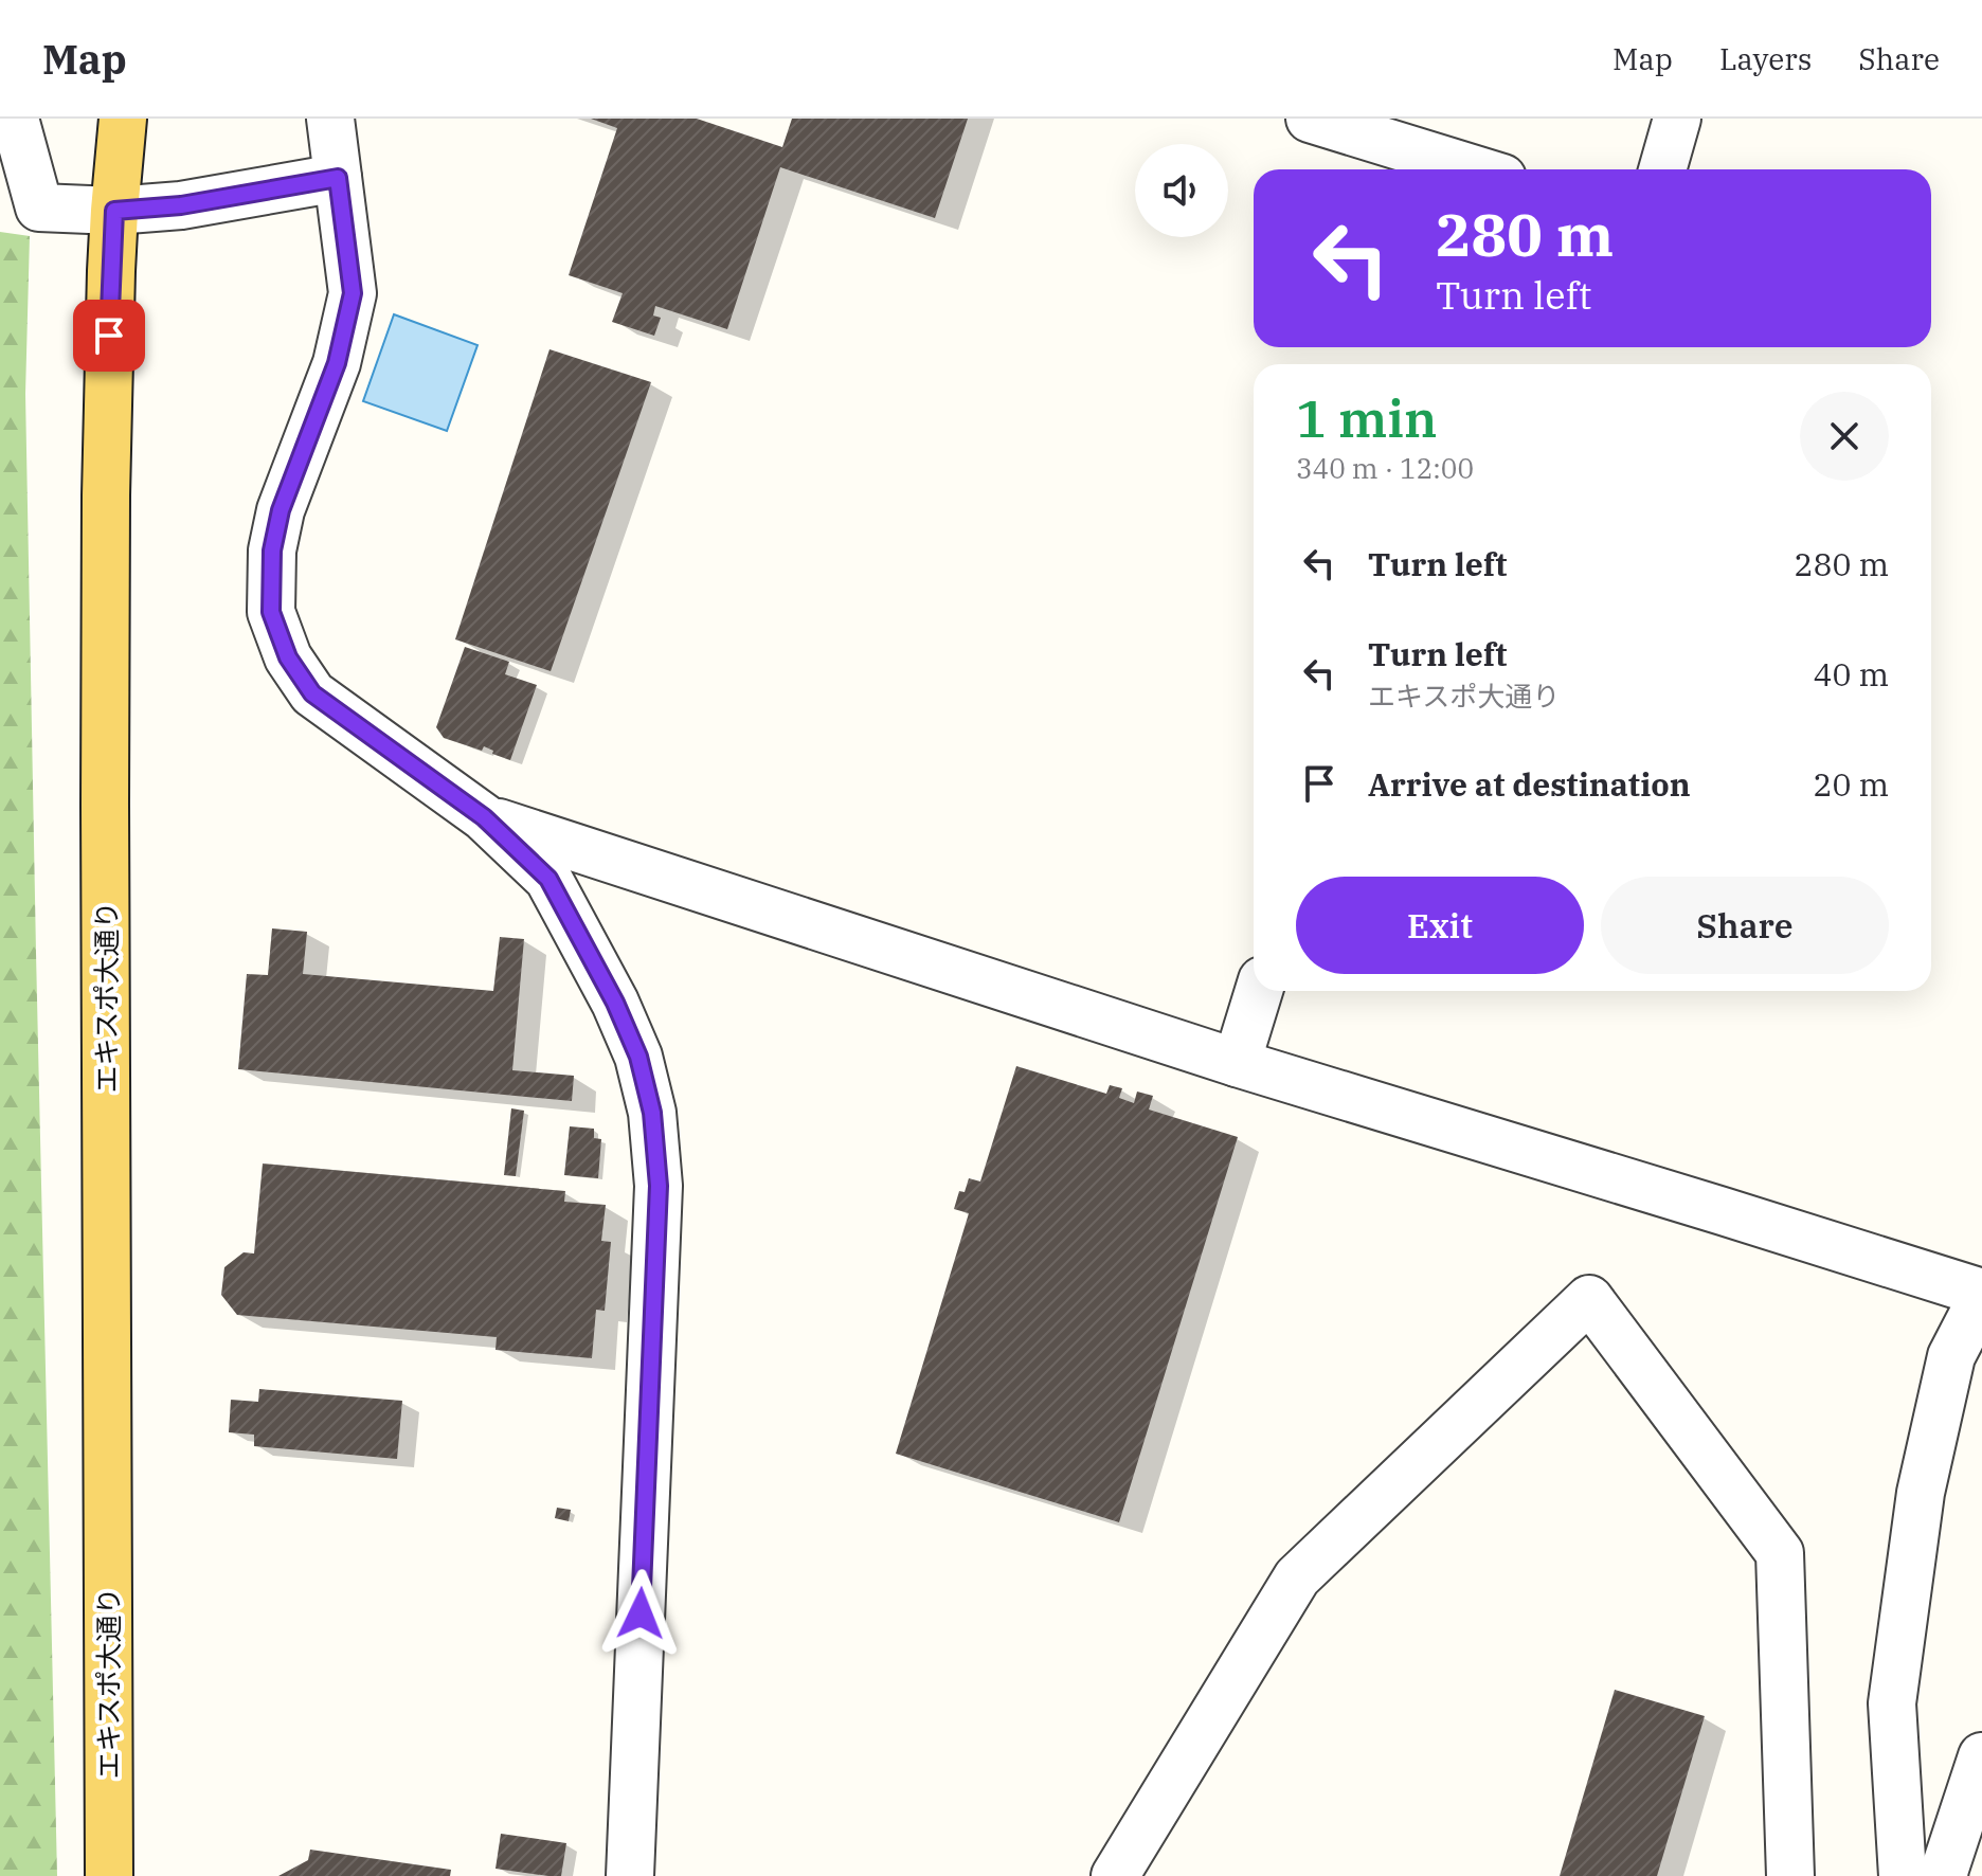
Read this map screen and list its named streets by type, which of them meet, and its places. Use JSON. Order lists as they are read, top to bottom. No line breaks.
{"streets":{"main road":["エキスポ大通り"]},"page":{"header":"Map","nav":["Map","Layers","Share"],"turn":["280 m","Turn left"],"heading":["1 min","340 m · 12:00"],"list":[{"name":"Turn left","value":"280 m"},{"name":"Turn left","note":"エキスポ大通り","value":"40 m"},{"name":"Arrive at destination","value":"20 m"}],"buttons":["Exit","Share"]}}
